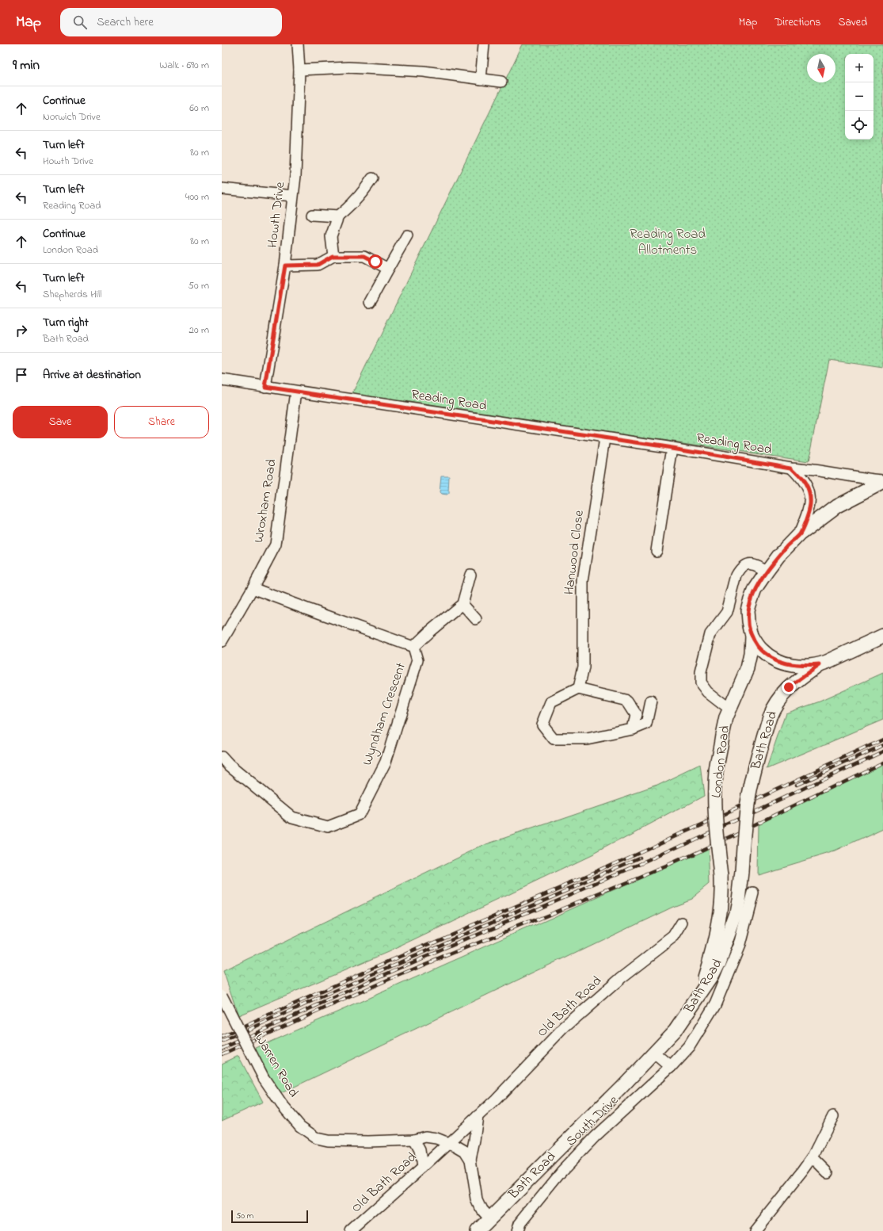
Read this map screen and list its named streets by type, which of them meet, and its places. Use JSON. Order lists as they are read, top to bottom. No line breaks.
{"streets":{"main road":["Bath Road","London Road"],"street":["Howth Drive","Reading Road","Wroxham Road","Hanwood Close","Wyndham Crescent","Old Bath Road","Warren Road","South Drive"]},"crossings":[["Howth Drive","Reading Road"],["Reading Road","Wroxham Road"],["Reading Road","Hanwood Close"],["Reading Road","London Road"],["Wroxham Road","Wyndham Crescent"],["Bath Road","London Road"],["Old Bath Road","Warren Road"]],"parks":["Reading Road Allotments"],"scale_bar":"50 m","north":"bottom","page":{"header":"Map","search":"Search here","nav":["Map","Directions","Saved"],"heading":["9 min","Walk · 690 m"],"map_buttons":["+","−"],"list":[["Continue","Norwich Drive","60 m"],["Turn left","Howth Drive","80 m"],["Turn left","Reading Road","400 m"],["Continue","London Road","80 m"],["Turn left","Shepherds Hill","50 m"],["Turn right","Bath Road","20 m"],"Arrive at destination"],"buttons":["Save","Share"],"scale":"50 m"}}
